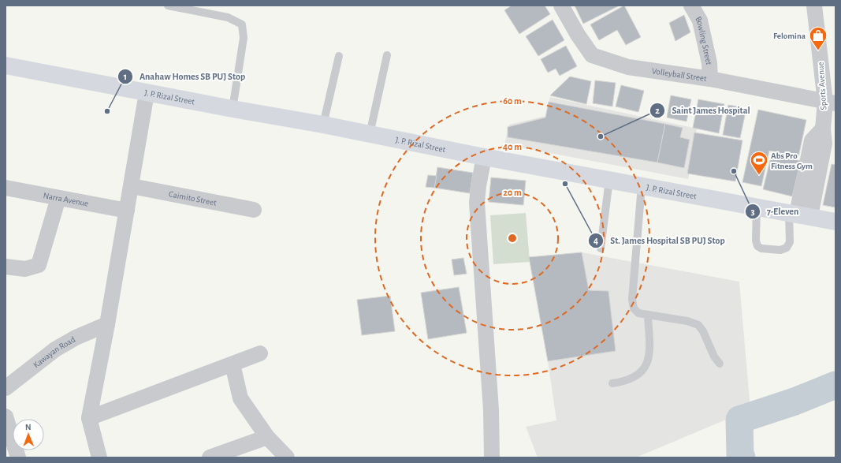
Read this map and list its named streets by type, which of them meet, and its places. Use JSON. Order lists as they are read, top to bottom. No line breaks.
{"streets":{"main road":["J. P. Rizal Street"],"street":["Bowling Street","Volleyball Street","Sports Avenue","Caimito Street","Narra Avenue","Kawayan Road"]},"crossings":[["Bowling Street","Volleyball Street"],["Volleyball Street","Sports Avenue"],["Sports Avenue","J. P. Rizal Street"]],"places":{"shop":["Felomina"],"other":["Anahaw Homes SB PUJ Stop","Saint James Hospital","7-Eleven","St. James Hospital SB PUJ Stop"],"sports":["Abs Pro Fitness Gym"]},"north":"top","rings":["60 m","40 m","20 m"]}
